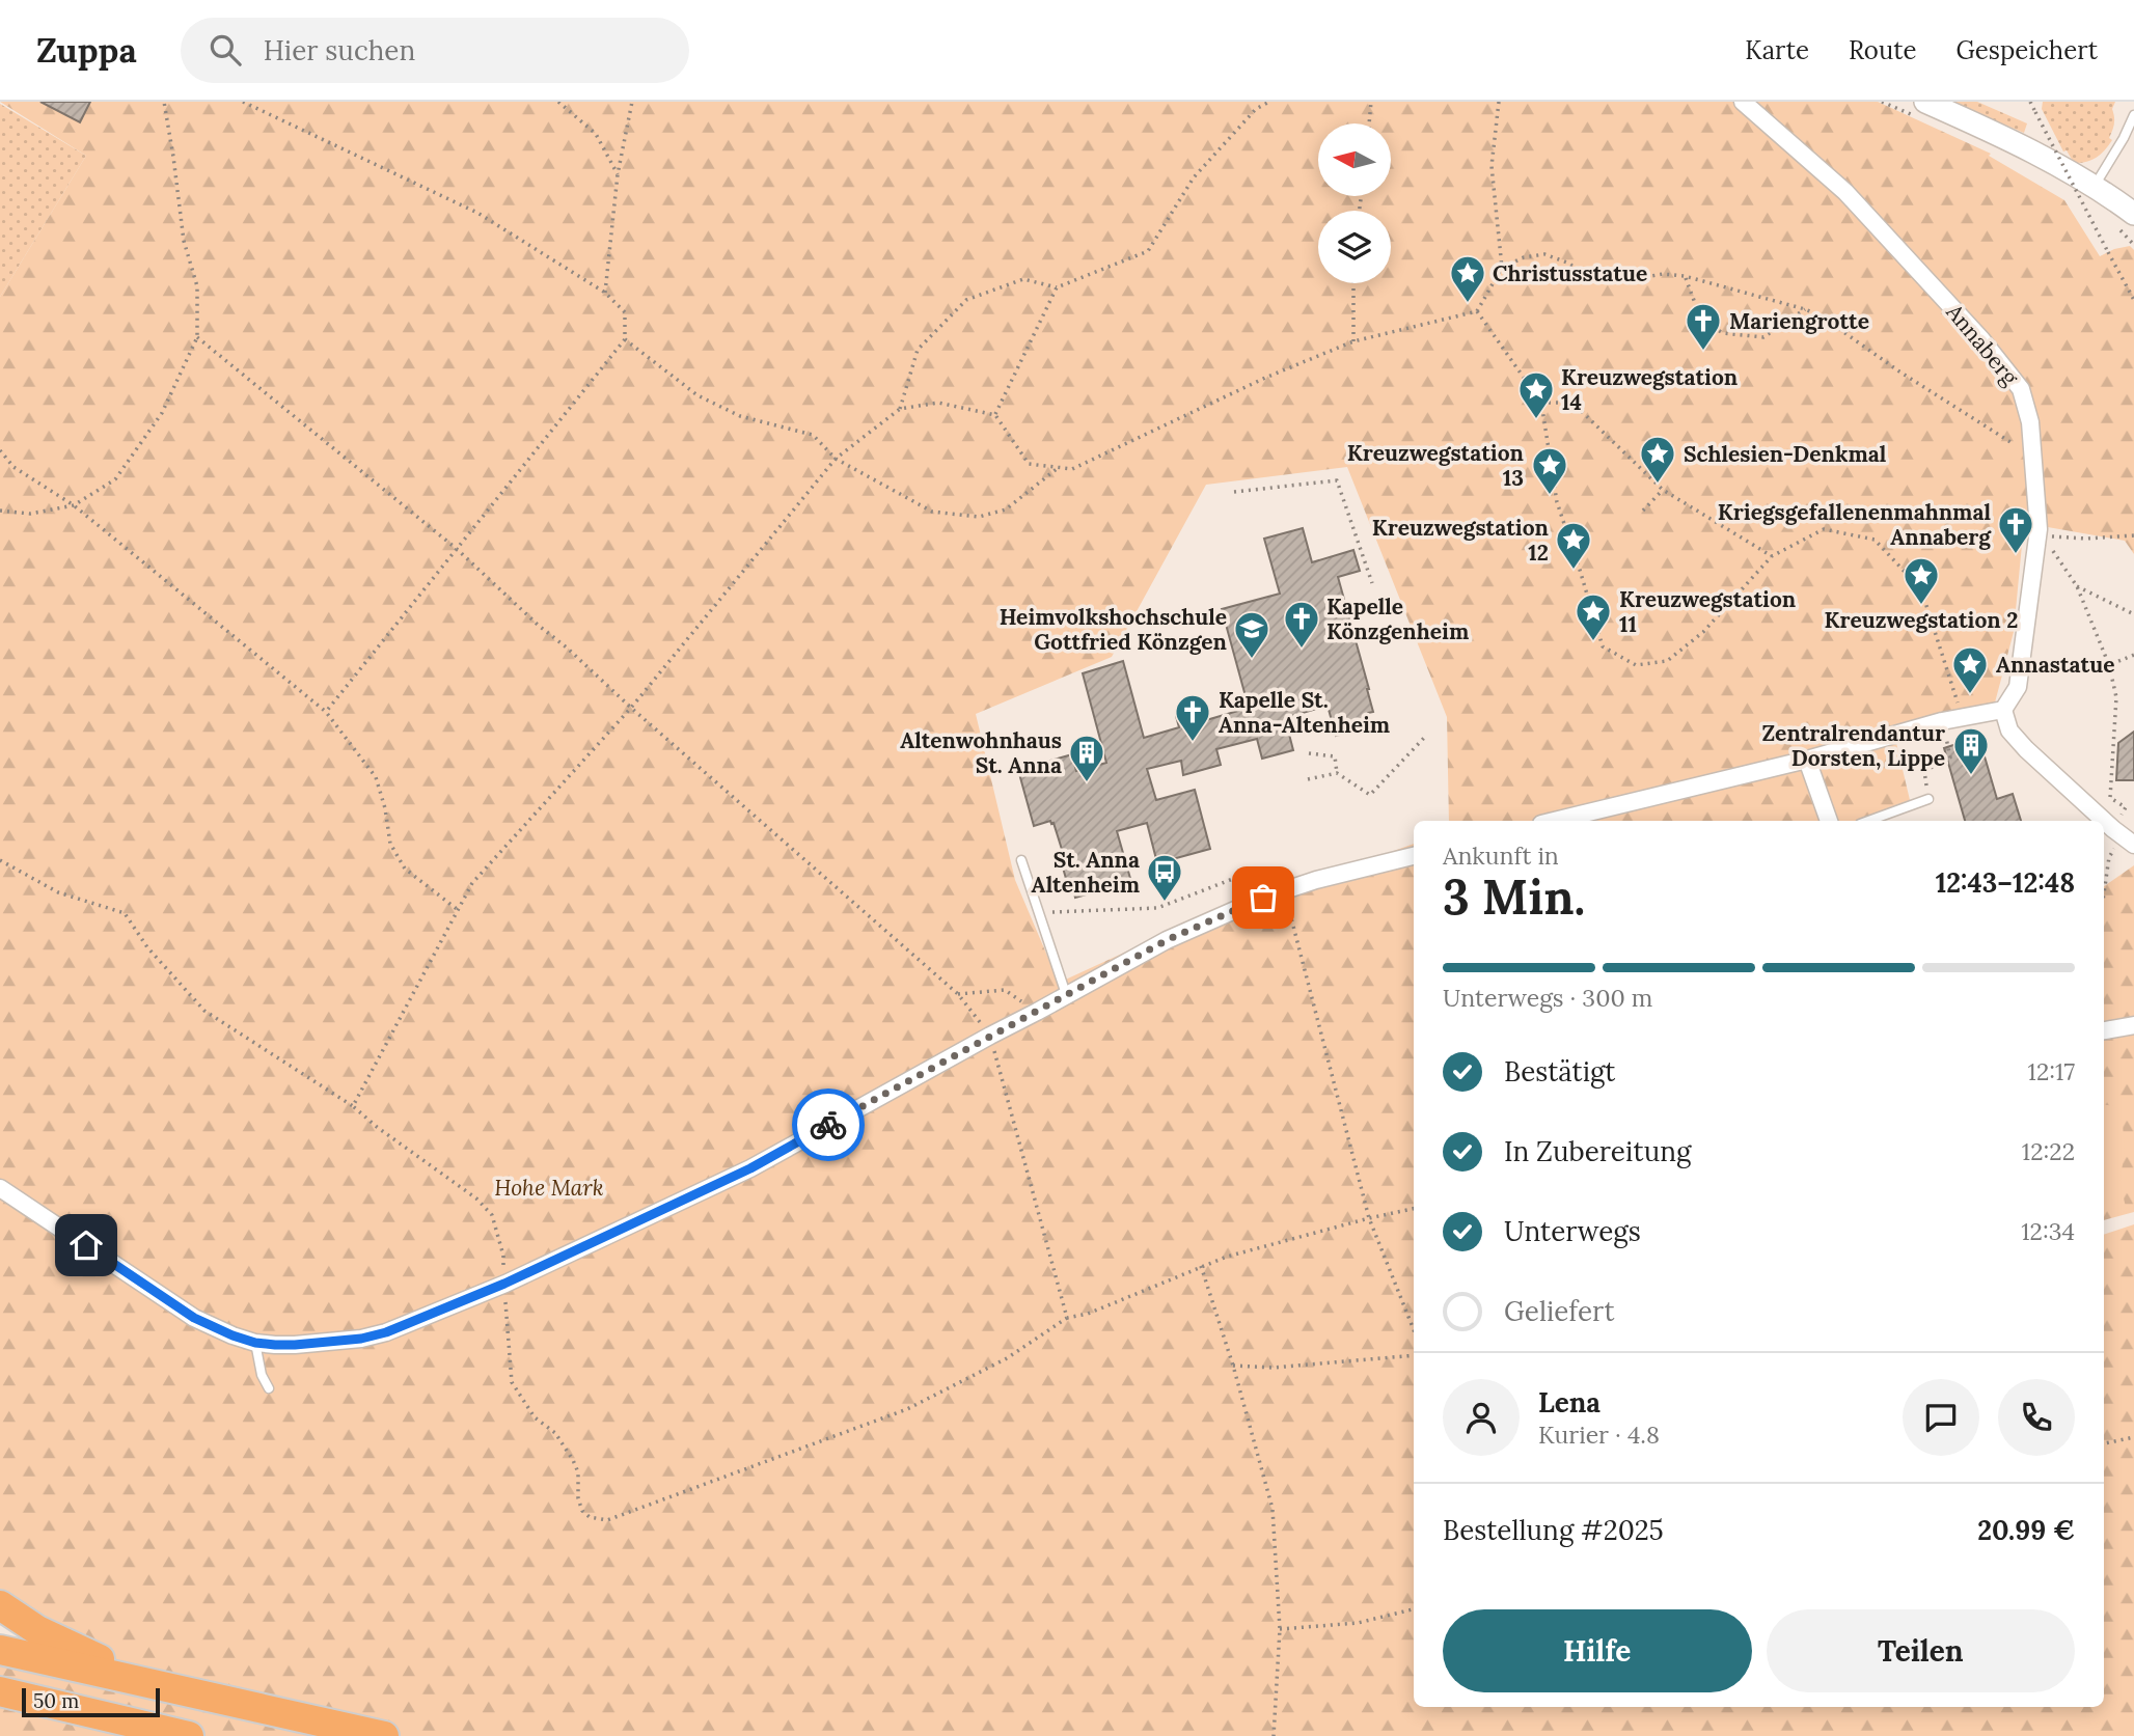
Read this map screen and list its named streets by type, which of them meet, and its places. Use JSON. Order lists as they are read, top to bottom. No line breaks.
{"streets":{"street":["Annaberg"]},"parks":["Hohe Mark"],"places":{"place":["Christusstatue","Kreuzwegstation 14","Schlesien-Denkmal","Kreuzwegstation 13","Kreuzwegstation 12","Kreuzwegstation 2","Kreuzwegstation 11","Annastatue"],"church":["Mariengrotte","Kriegsgefallenenmahnmal Annaberg","Kapelle Könzgenheim","Kapelle St. Anna-Altenheim"],"school or university":["Heimvolkshochschule Gottfried Könzgen"],"building":["Zentralrendantur Dorsten, Lippe","Altenwohnhaus St. Anna"],"bus stop":["St. Anna Altenheim"]},"scale_bar":"50 m","north":"left","page":{"header":"Zuppa","search":"Hier suchen","nav":["Karte","Route","Gespeichert"],"heading":["3 Min.","Ankunft in","12:43–12:48"],"panel":["Lena","Kurier · 4.8","Bestellung #2025","20.99 €"],"bar":"Unterwegs · 300 m","list":[["Bestätigt","12:17"],["In Zubereitung","12:22"],["Unterwegs","12:34"],"Geliefert"],"buttons":["Hilfe","Teilen"],"scale":"50 m"}}
